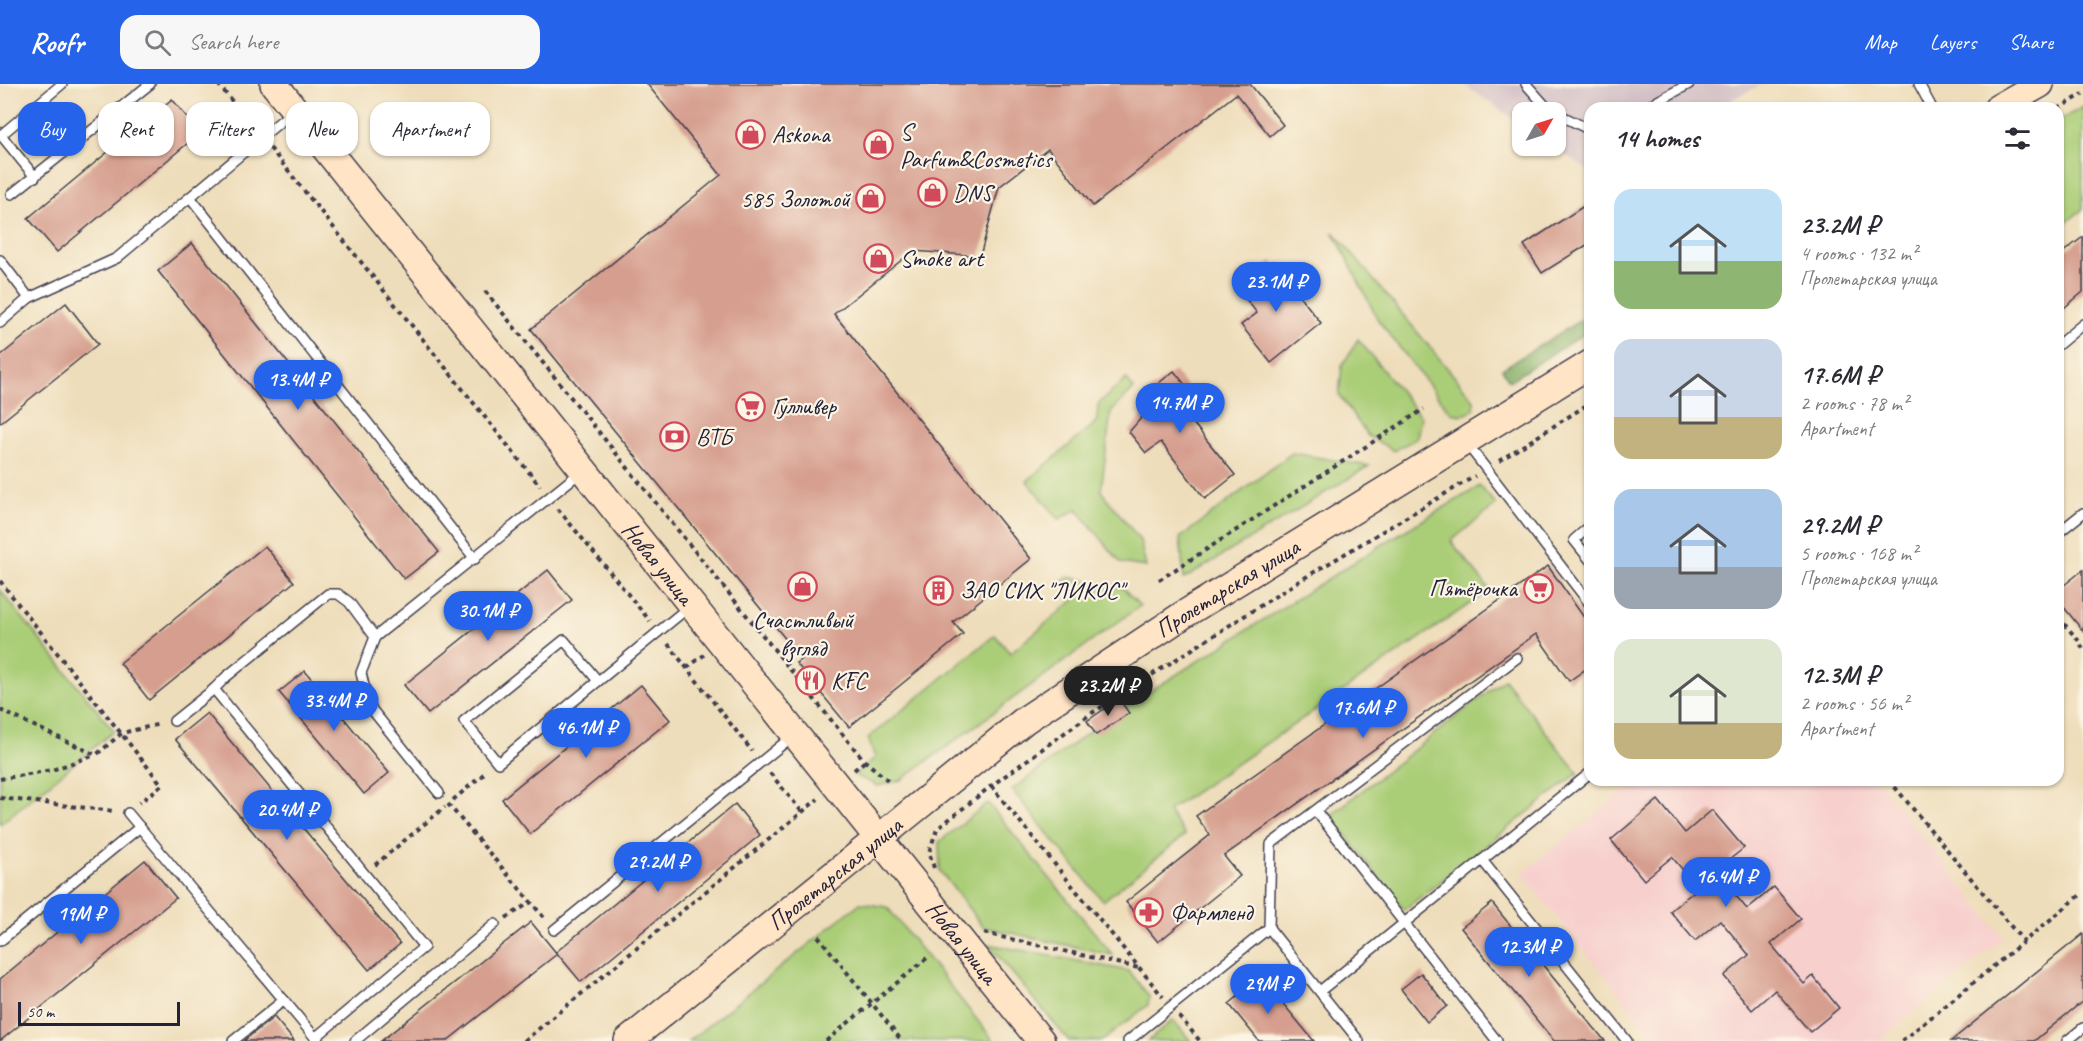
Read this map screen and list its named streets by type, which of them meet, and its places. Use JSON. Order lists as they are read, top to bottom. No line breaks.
{"streets":{"main road":["Новая улица","Пролетарская улица"]},"crossings":[["Новая улица","Пролетарская улица"]],"places":{"shop":["Askona","S Parfum&Cosmetics","DNS","585 Золотой","Smoke art","Счастливый взгляд"],"supermarket":["Гулливер","Пятёрочка"],"bank":["ВТБ"],"building":["ЗАО СИХ \"ЛИКОС\""],"restaurant":["KFC"],"pharmacy":["Фармленд"]},"scale_bar":"50 m","north":"top right","page":{"header":"Roofr","search":"Search here","nav":["Map","Layers","Share"],"chip":["Buy","Rent","Filters","New","Apartment"],"heading":"14 homes","list":[{"name":"23.2M ₽","note":"4 rooms · 132 m² · Пролетарская улица"},{"name":"17.6M ₽","note":"2 rooms · 78 m² · Apartment"},{"name":"29.2M ₽","note":"5 rooms · 168 m² · Пролетарская улица"},{"name":"12.3M ₽","note":"2 rooms · 56 m² · Apartment"}],"price":["23.1M ₽","13.4M ₽","14.7M ₽","30.1M ₽","23.2M ₽","33.4M ₽","17.6M ₽","46.1M ₽","20.4M ₽","29.2M ₽","16.4M ₽","19M ₽","12.3M ₽","29M ₽"],"scale":"50 m"}}
